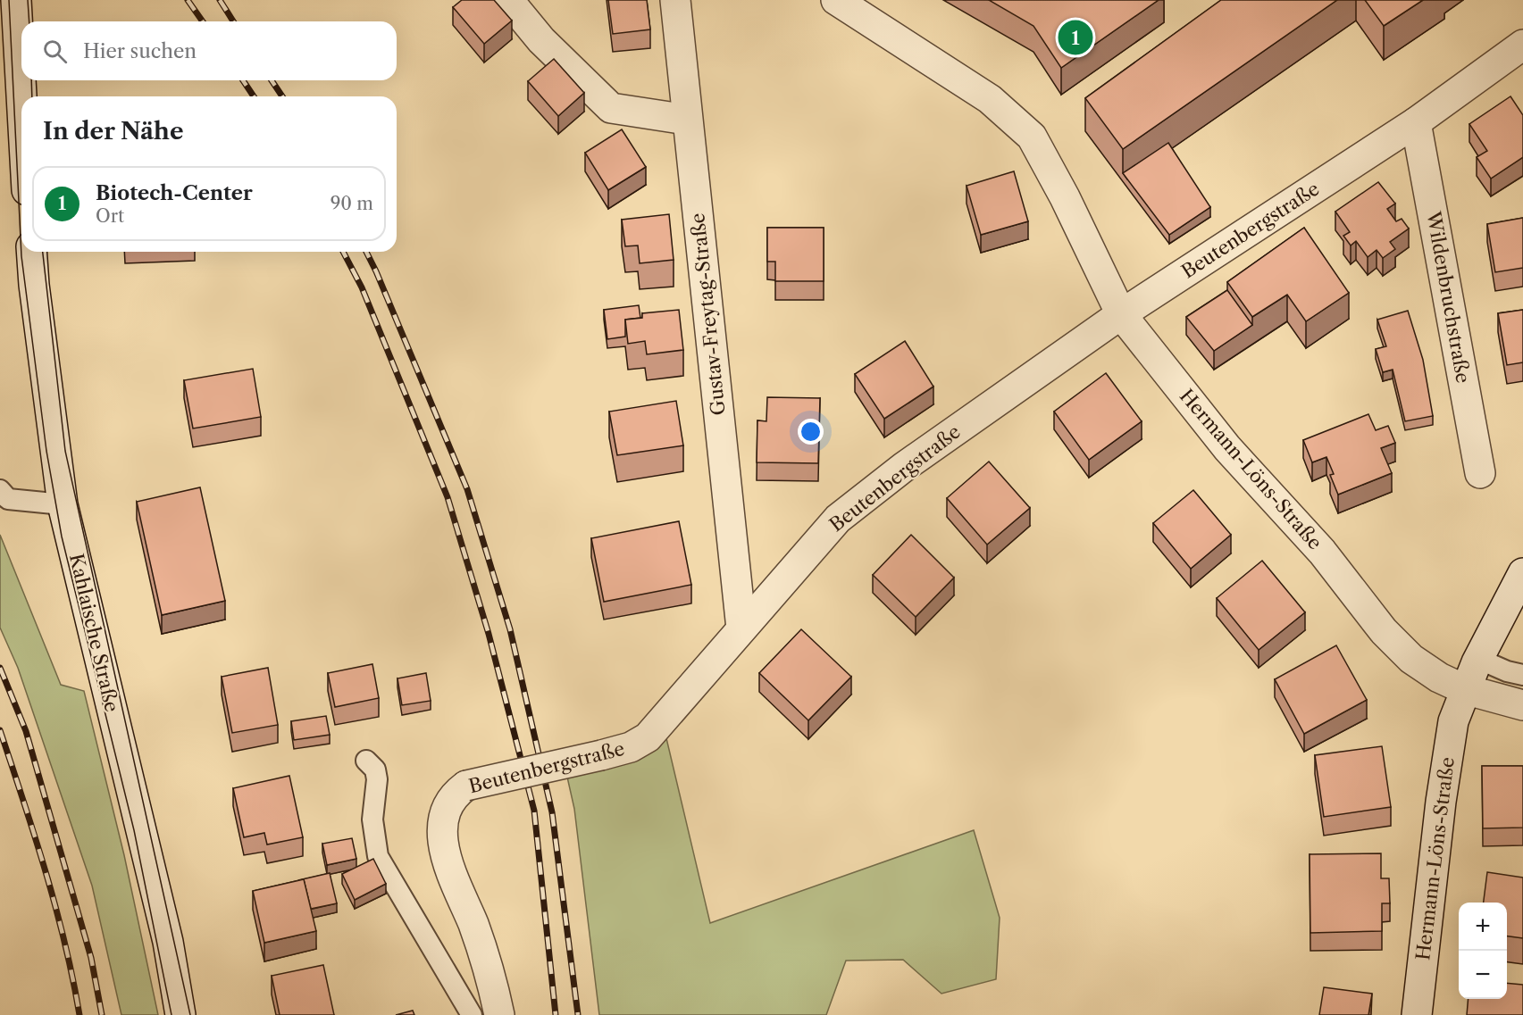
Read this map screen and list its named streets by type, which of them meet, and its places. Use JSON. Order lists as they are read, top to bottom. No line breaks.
{"streets":{"street":["Beutenbergstraße","Wildenbruchstraße","Gustav-Freytag-Straße","Hermann-Löns-Straße","Kahlaische Straße"]},"crossings":[["Beutenbergstraße","Wildenbruchstraße"],["Beutenbergstraße","Gustav-Freytag-Straße"],["Beutenbergstraße","Hermann-Löns-Straße"]],"page":{"pins":"1","search":"Hier suchen","heading":"In der Nähe","list":[{"mark":"1","name":"Biotech-Center","note":"Ort","value":"90 m"}],"map_buttons":["+","−"]}}
